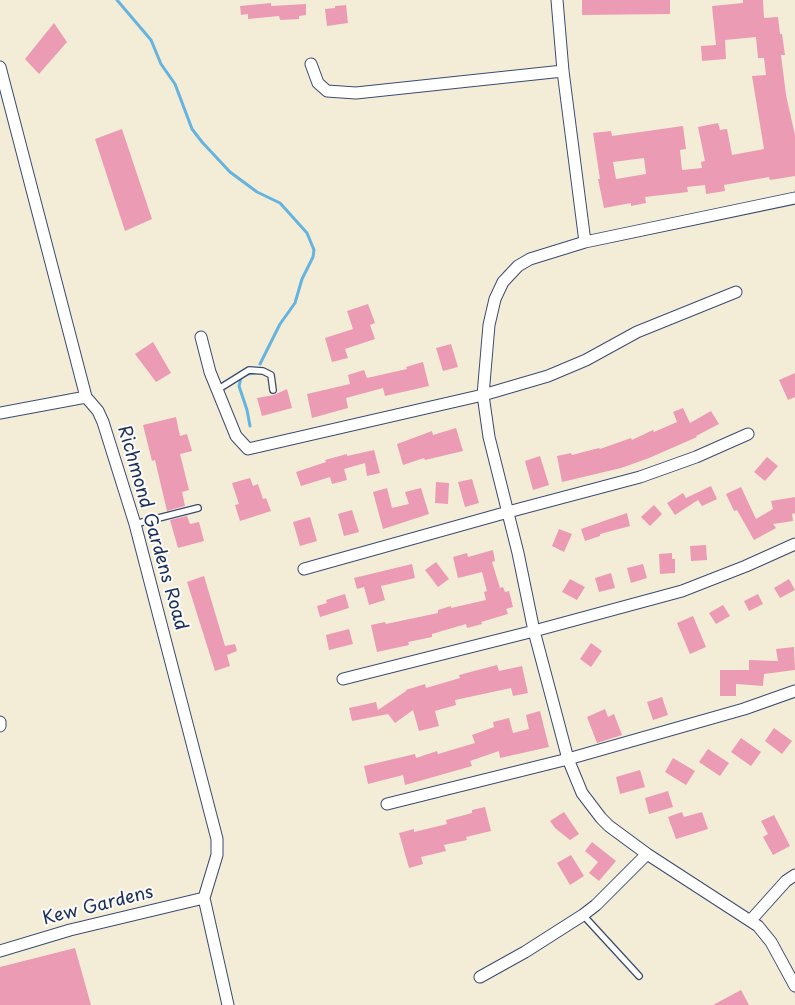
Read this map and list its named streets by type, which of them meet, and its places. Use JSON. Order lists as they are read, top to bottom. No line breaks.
{"streets":{"street":["Richmond Gardens Road","Kew Gardens"]},"crossings":[["Richmond Gardens Road","Kew Gardens"]]}
